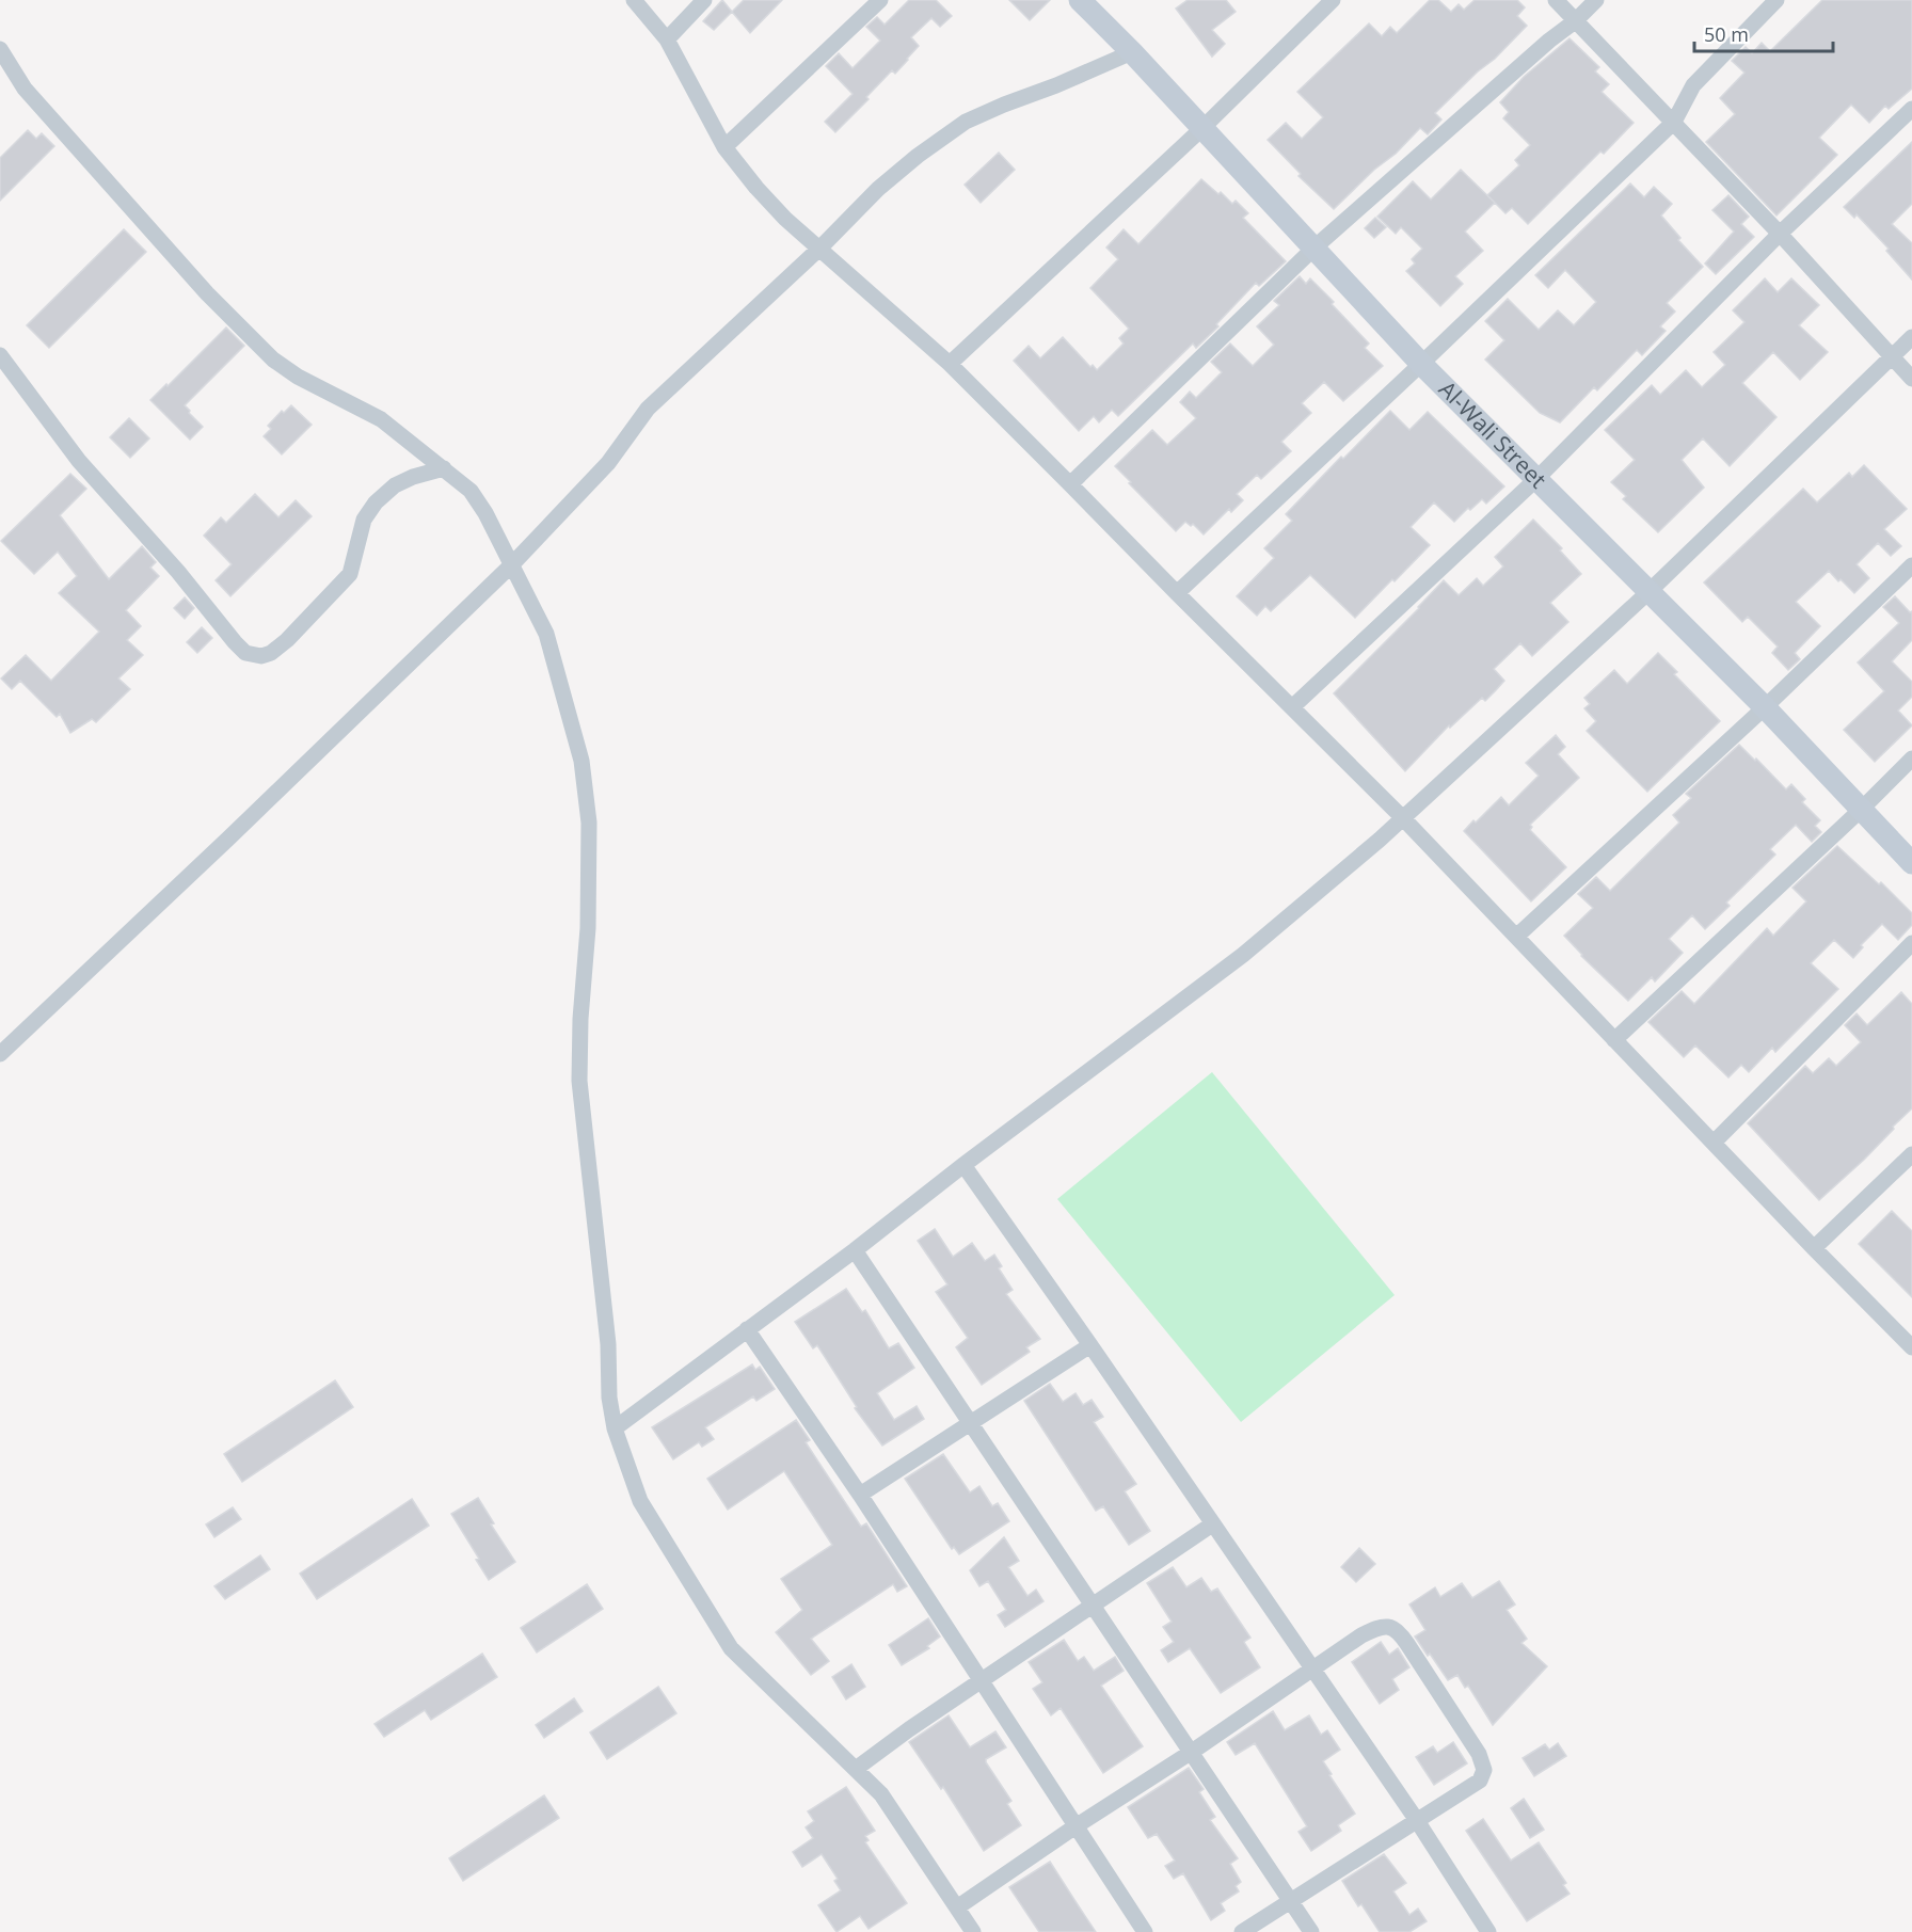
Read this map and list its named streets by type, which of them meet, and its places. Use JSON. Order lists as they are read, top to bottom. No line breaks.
{"streets":{"main road":["Al-Wali Street"]},"scale_bar":"50 m"}
